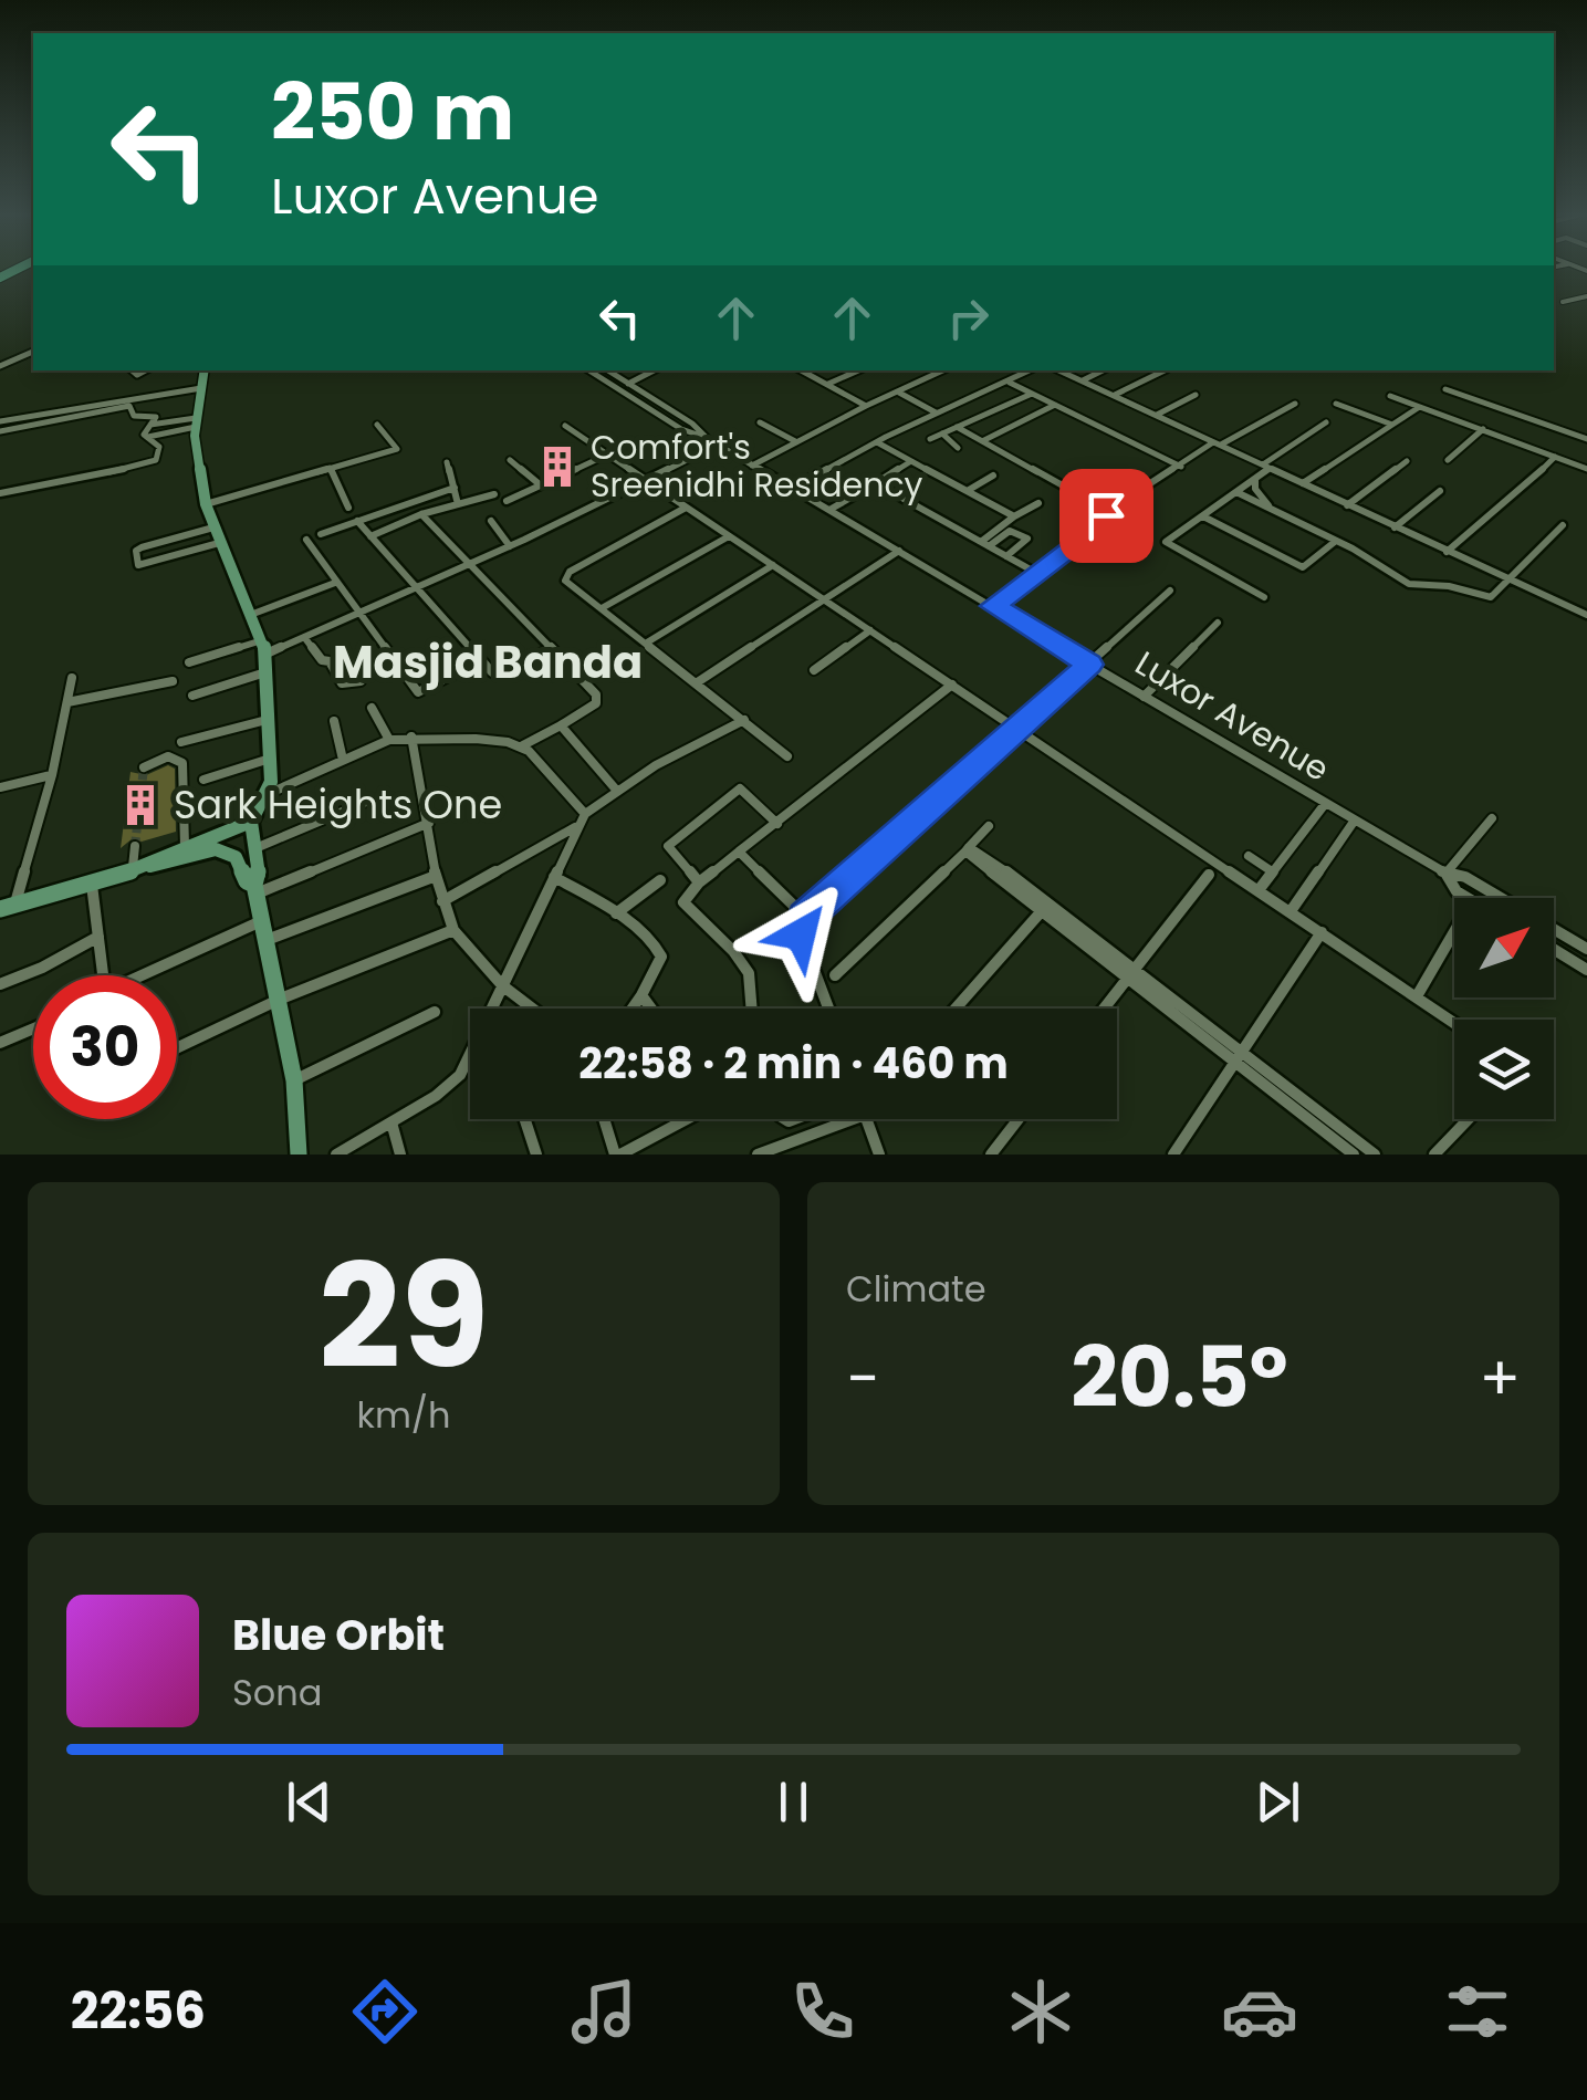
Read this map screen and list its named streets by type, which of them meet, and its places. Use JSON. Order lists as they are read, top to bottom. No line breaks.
{"streets":{"street":["Luxor Avenue"]},"districts":["Masjid Banda"],"places":{"building":["Comfort's Sreenidhi Residency","Sark Heights One"]},"north":"top right","page":{"turn":["250 m","Luxor Avenue"],"limit":"30","trip":"22:58 · 2 min · 460 m","tile":[["29","km/h"],"Climate"],"heat":["−","20.5°","+"],"song":["Blue Orbit","Sona"],"tabs":"22:56"}}
